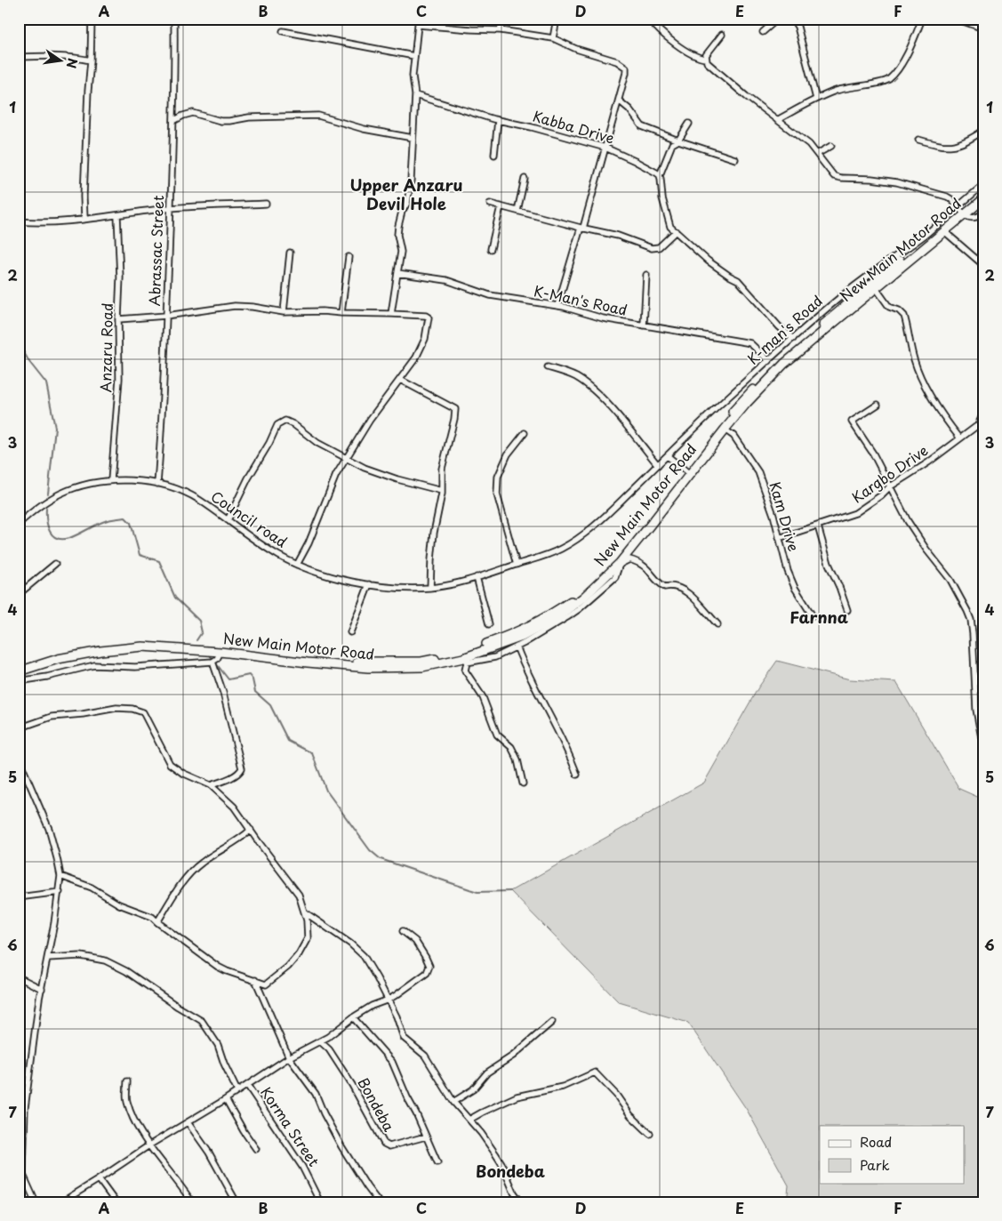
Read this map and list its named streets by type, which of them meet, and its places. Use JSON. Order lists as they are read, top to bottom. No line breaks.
{"streets":{"highway":["New Main Motor Road"],"street":["Kabba Drive","Abrassac Street","K-Man's Road","K-man's Road","Anzaru Road","Kargbo Drive","Kam Drive","Council road","Bondeba","Korma Street"]},"crossings":[["New Main Motor Road","K-man's Road"],["New Main Motor Road","Kam Drive"],["Abrassac Street","Council road"],["K-Man's Road","K-man's Road"],["K-man's Road","Council road"],["Anzaru Road","Council road"],["Kargbo Drive","Kam Drive"]],"districts":["Upper Anzaru Devil Hole","Farnna","Bondeba"],"legend":["Road","Park"],"north":"right","grid":{"columns":["A","B","C","D","E","F"],"rows":["1","2","3","4","5","6","7"]}}
